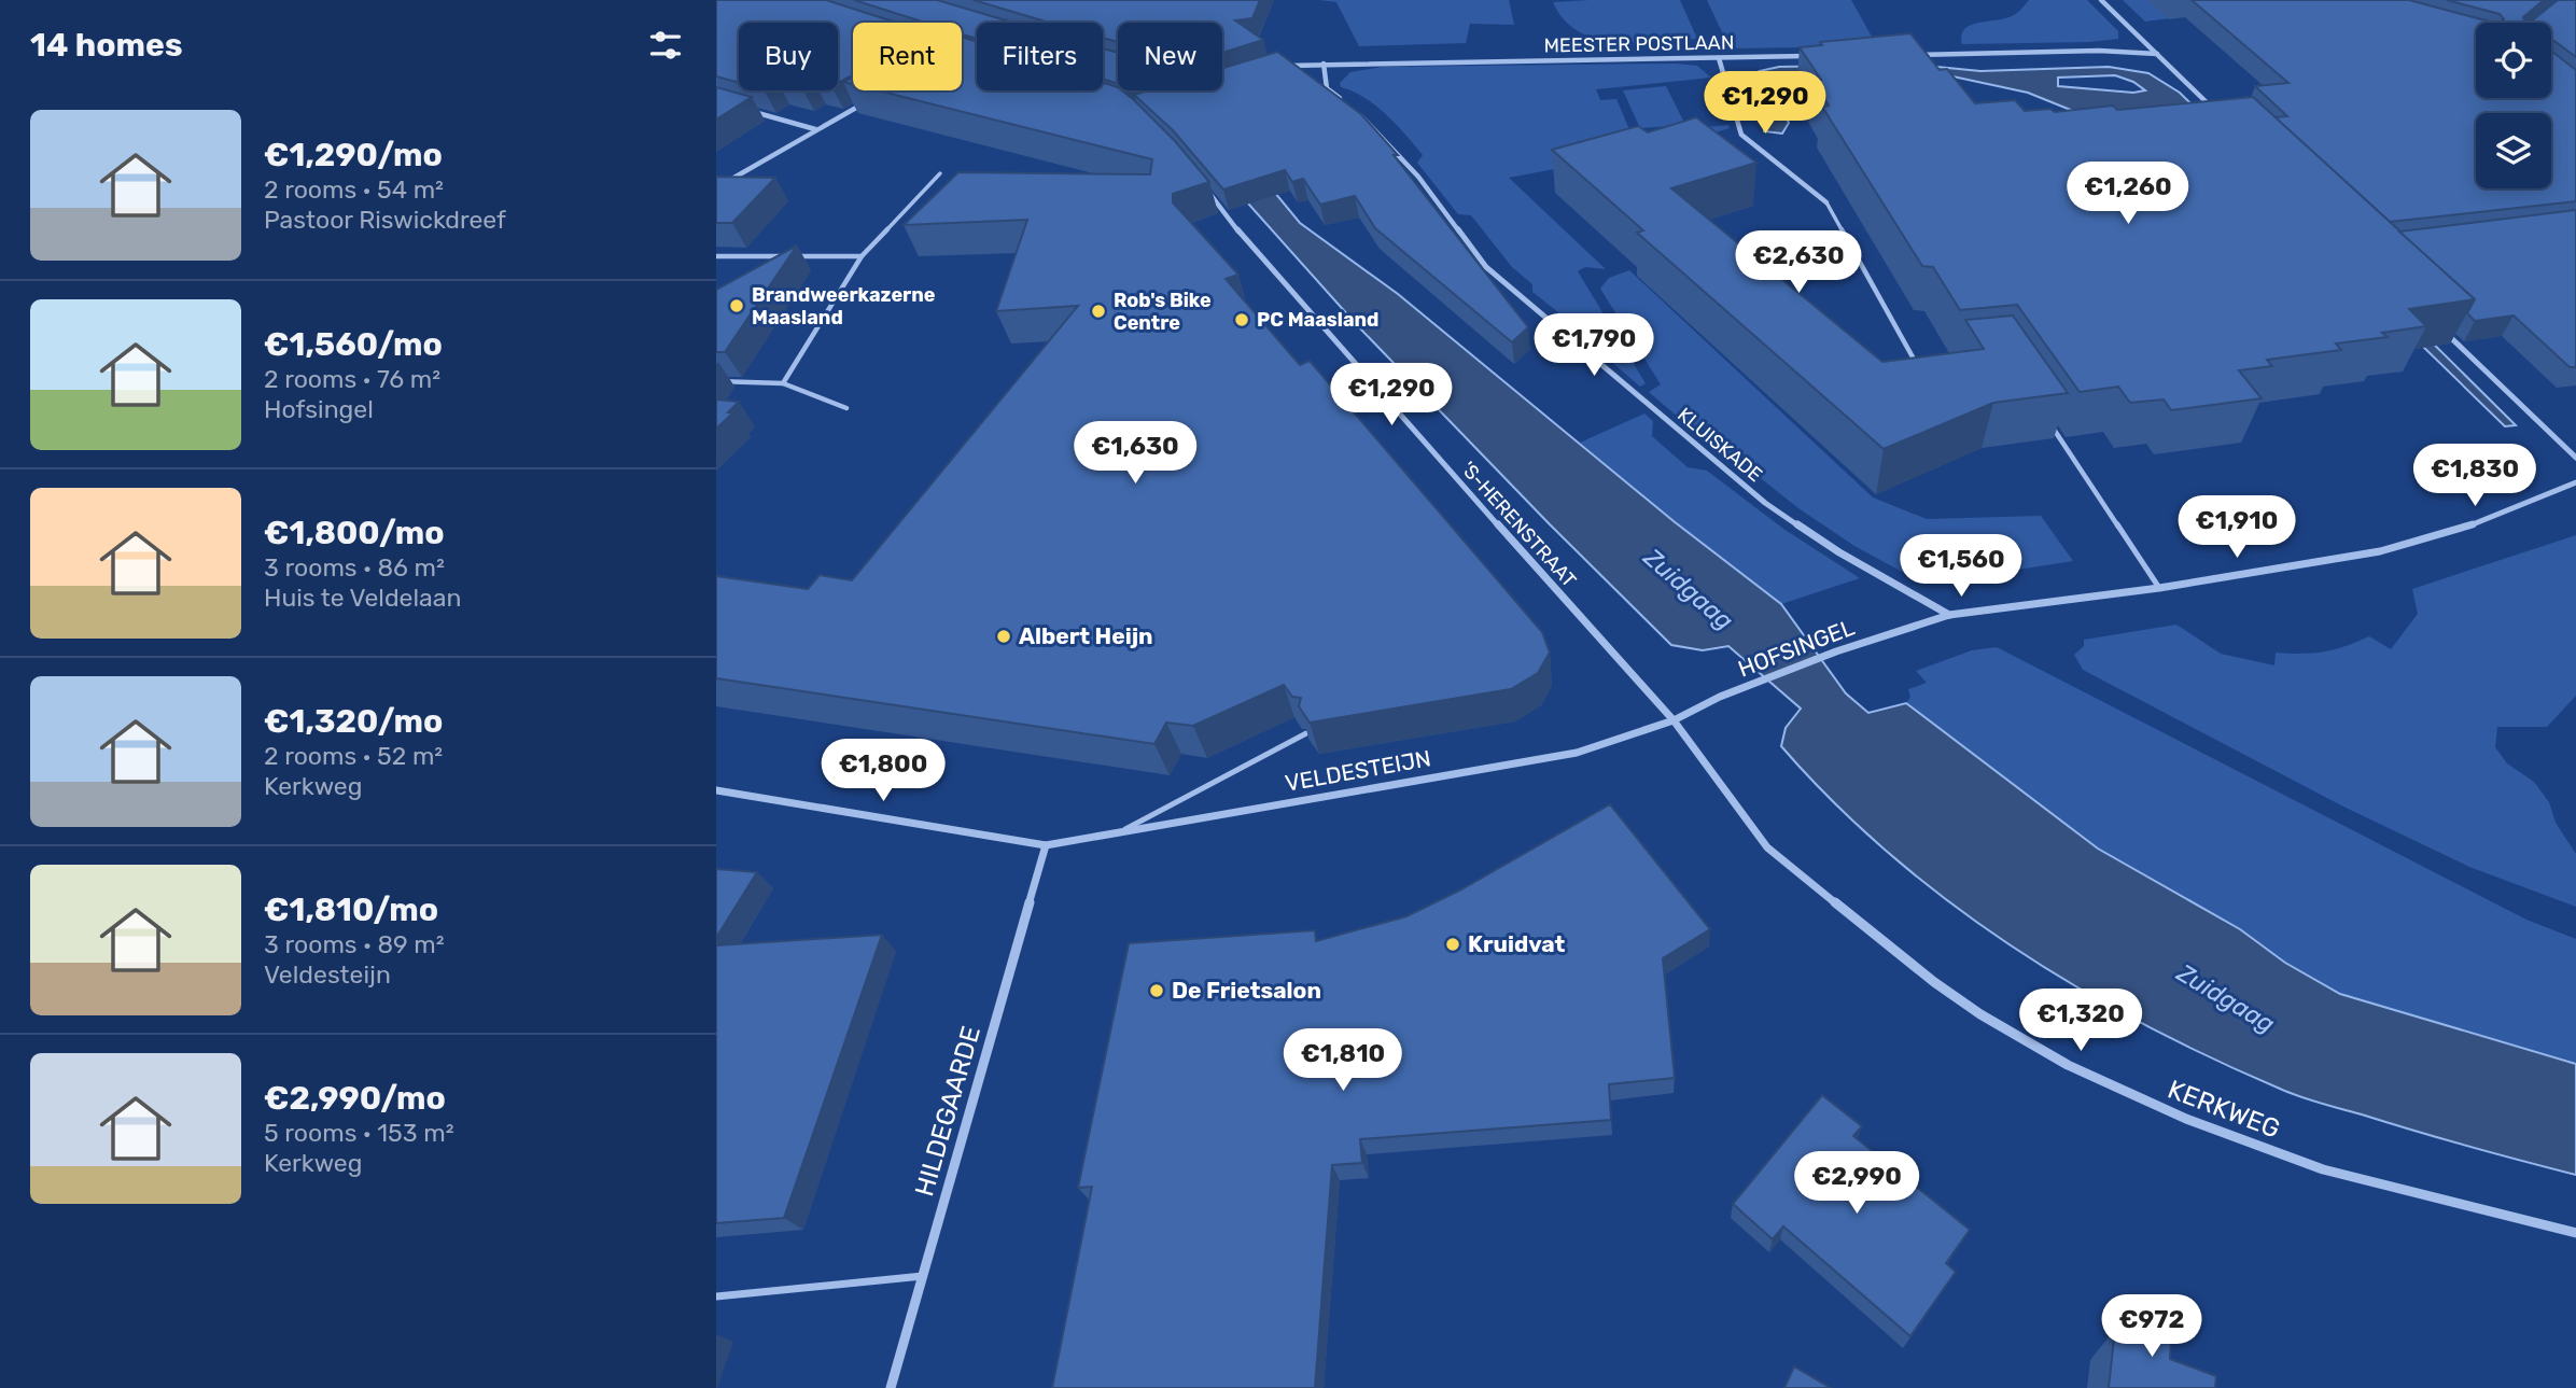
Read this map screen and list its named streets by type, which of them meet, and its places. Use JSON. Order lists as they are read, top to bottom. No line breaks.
{"streets":{"street":["MEESTER POSTLAAN","KLUISKADE","'S-HERENSTRAAT","HOFSINGEL","VELDESTEIJN","KERKWEG","HILDEGAARDE"]},"crossings":[["KLUISKADE","HOFSINGEL"],["'S-HERENSTRAAT","HOFSINGEL"],["'S-HERENSTRAAT","VELDESTEIJN"],["'S-HERENSTRAAT","KERKWEG"],["HOFSINGEL","VELDESTEIJN"],["HOFSINGEL","KERKWEG"],["VELDESTEIJN","KERKWEG"],["VELDESTEIJN","HILDEGAARDE"]],"water":["Zuidgaag"],"places":["Brandweerkazerne Maasland","Rob's Bike Centre","PC Maasland","Albert Heijn","Kruidvat","De Frietsalon"],"page":{"heading":"14 homes","chip":["Buy","Rent","Filters","New"],"price":["€1,290","€1,260","€2,630","€1,790","€1,290","€1,630","€1,830","€1,910","€1,560","€1,800","€1,320","€1,810","€2,990","€972"],"list":[{"name":"€1,290/mo","note":"2 rooms · 54 m² · Pastoor Riswickdreef"},{"name":"€1,560/mo","note":"2 rooms · 76 m² · Hofsingel"},{"name":"€1,800/mo","note":"3 rooms · 86 m² · Huis te Veldelaan"},{"name":"€1,320/mo","note":"2 rooms · 52 m² · Kerkweg"},{"name":"€1,810/mo","note":"3 rooms · 89 m² · Veldesteijn"},{"name":"€2,990/mo","note":"5 rooms · 153 m² · Kerkweg"}]}}
